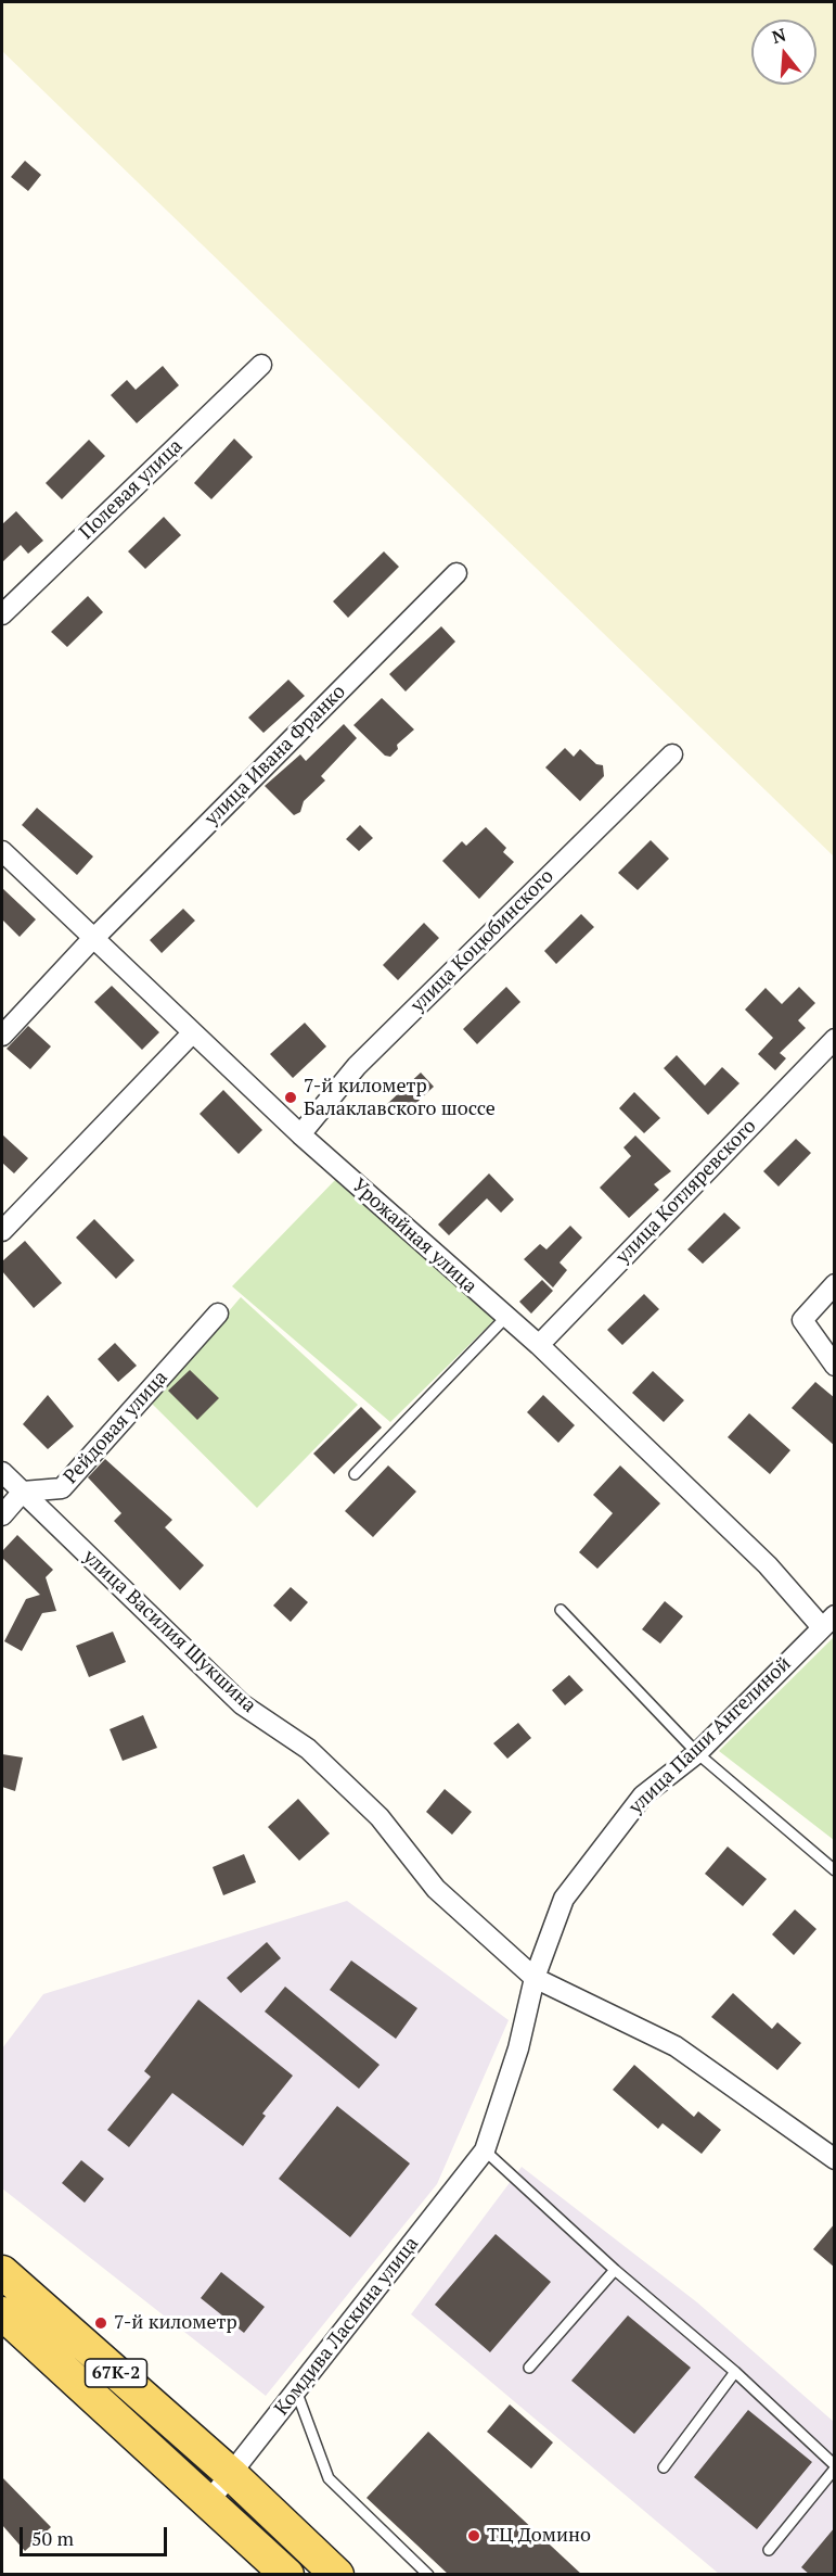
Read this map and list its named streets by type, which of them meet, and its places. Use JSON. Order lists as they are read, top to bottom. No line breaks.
{"streets":{"main road":["67К-2"],"street":["Полевая улица","улица Ивана Франко","улица Коцюбинского","улица Котляревского","Урожайная улица","Рейдовая улица","улица Василия Шукшина","улица Паши Ангелиной","Комдива Ласкина улица"]},"crossings":[["улица Ивана Франко","Урожайная улица"],["улица Коцюбинского","Урожайная улица"],["улица Котляревского","Урожайная улица"],["Урожайная улица","улица Паши Ангелиной"],["Рейдовая улица","улица Василия Шукшина"],["улица Василия Шукшина","улица Паши Ангелиной"],["улица Паши Ангелиной","Комдива Ласкина улица"],["Комдива Ласкина улица","67К-2"]],"places":["7-й километр Балаклавского шоссе","7-й километр","ТЦ Домино"],"scale_bar":"50 m","north":"top"}
